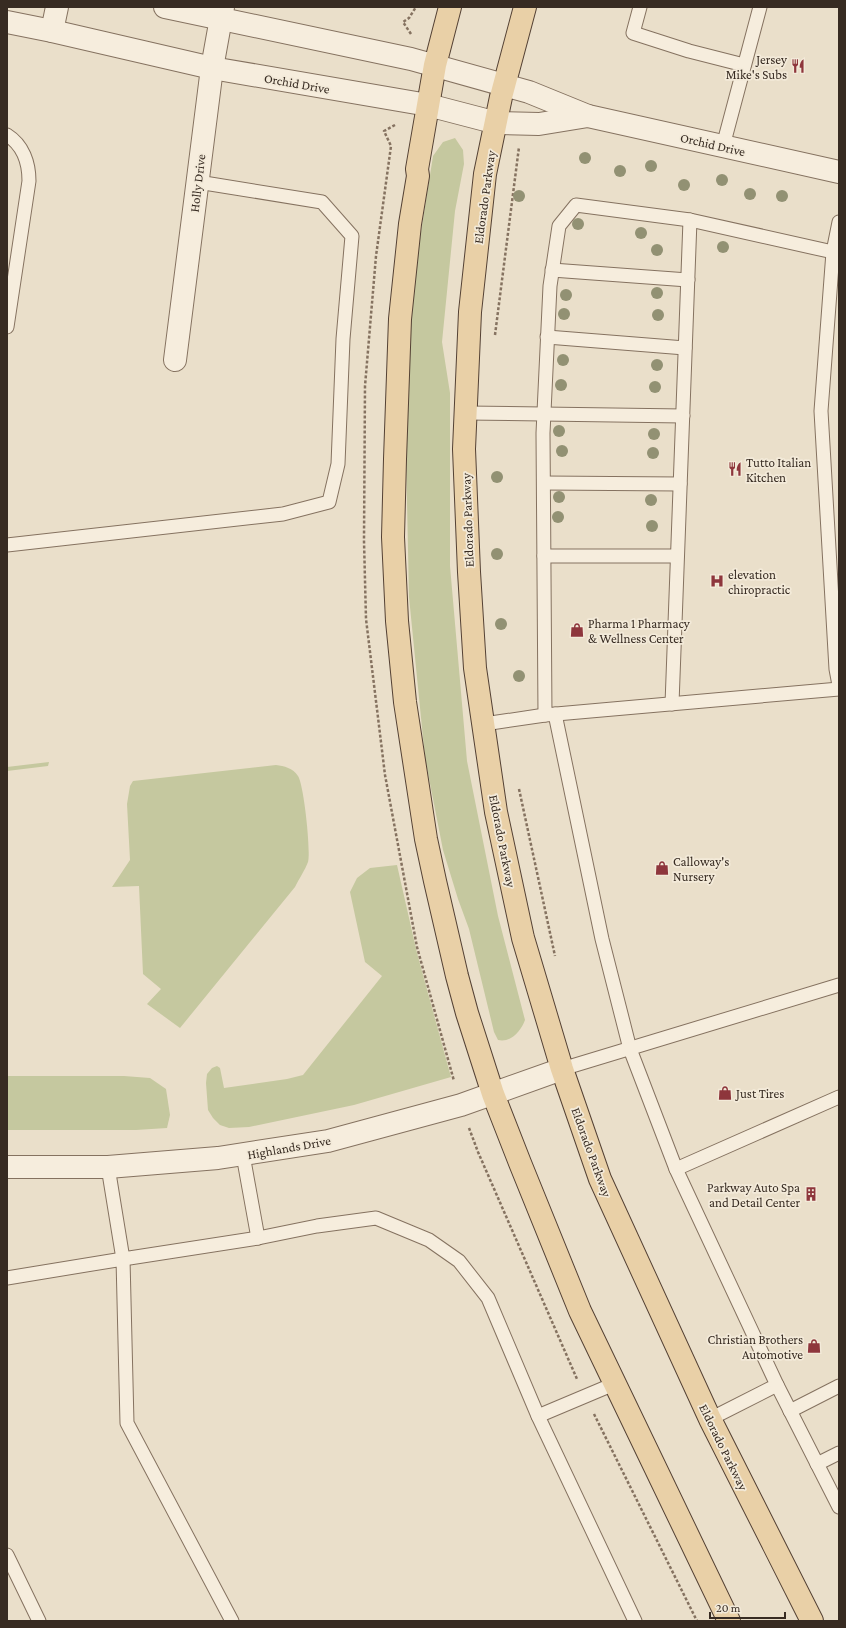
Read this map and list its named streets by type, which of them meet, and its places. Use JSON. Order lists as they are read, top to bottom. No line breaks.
{"streets":{"main road":["Eldorado Parkway"],"street":["Orchid Drive","Holly Drive","Highlands Drive"]},"crossings":[["Orchid Drive","Holly Drive"],["Orchid Drive","Eldorado Parkway"],["Eldorado Parkway","Highlands Drive"]],"places":{"restaurant":["Jersey Mike's Subs","Tutto Italian Kitchen"],"hospital":["elevation chiropractic"],"shop":["Pharma 1 Pharmacy & Wellness Center","Calloway's Nursery","Just Tires","Christian Brothers Automotive"],"building":["Parkway Auto Spa and Detail Center"]},"scale_bar":"20 m"}
